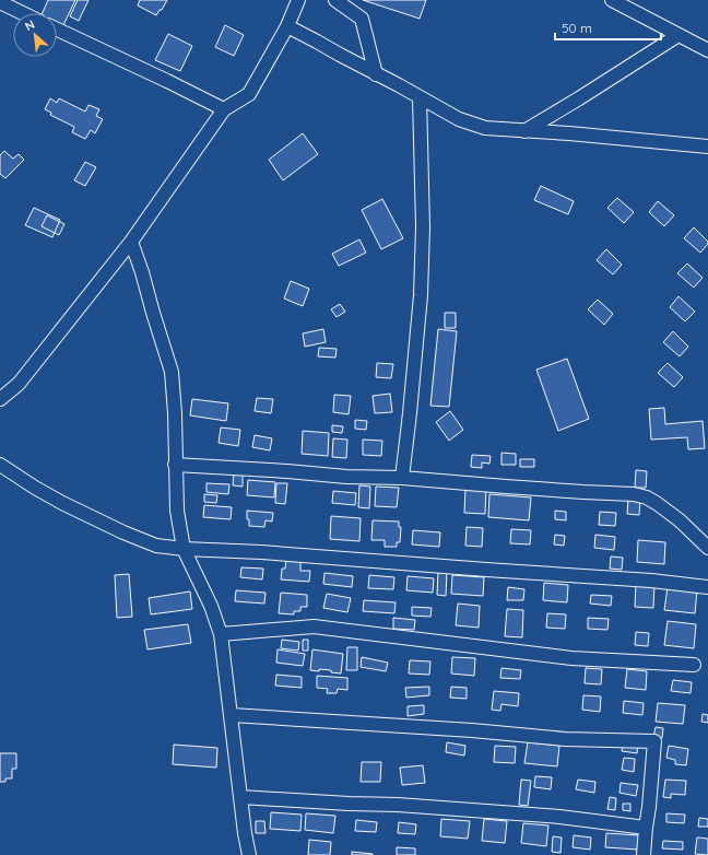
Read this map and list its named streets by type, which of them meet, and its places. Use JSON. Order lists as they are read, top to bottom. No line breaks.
{"scale_bar":"50 m","north":"top left"}
